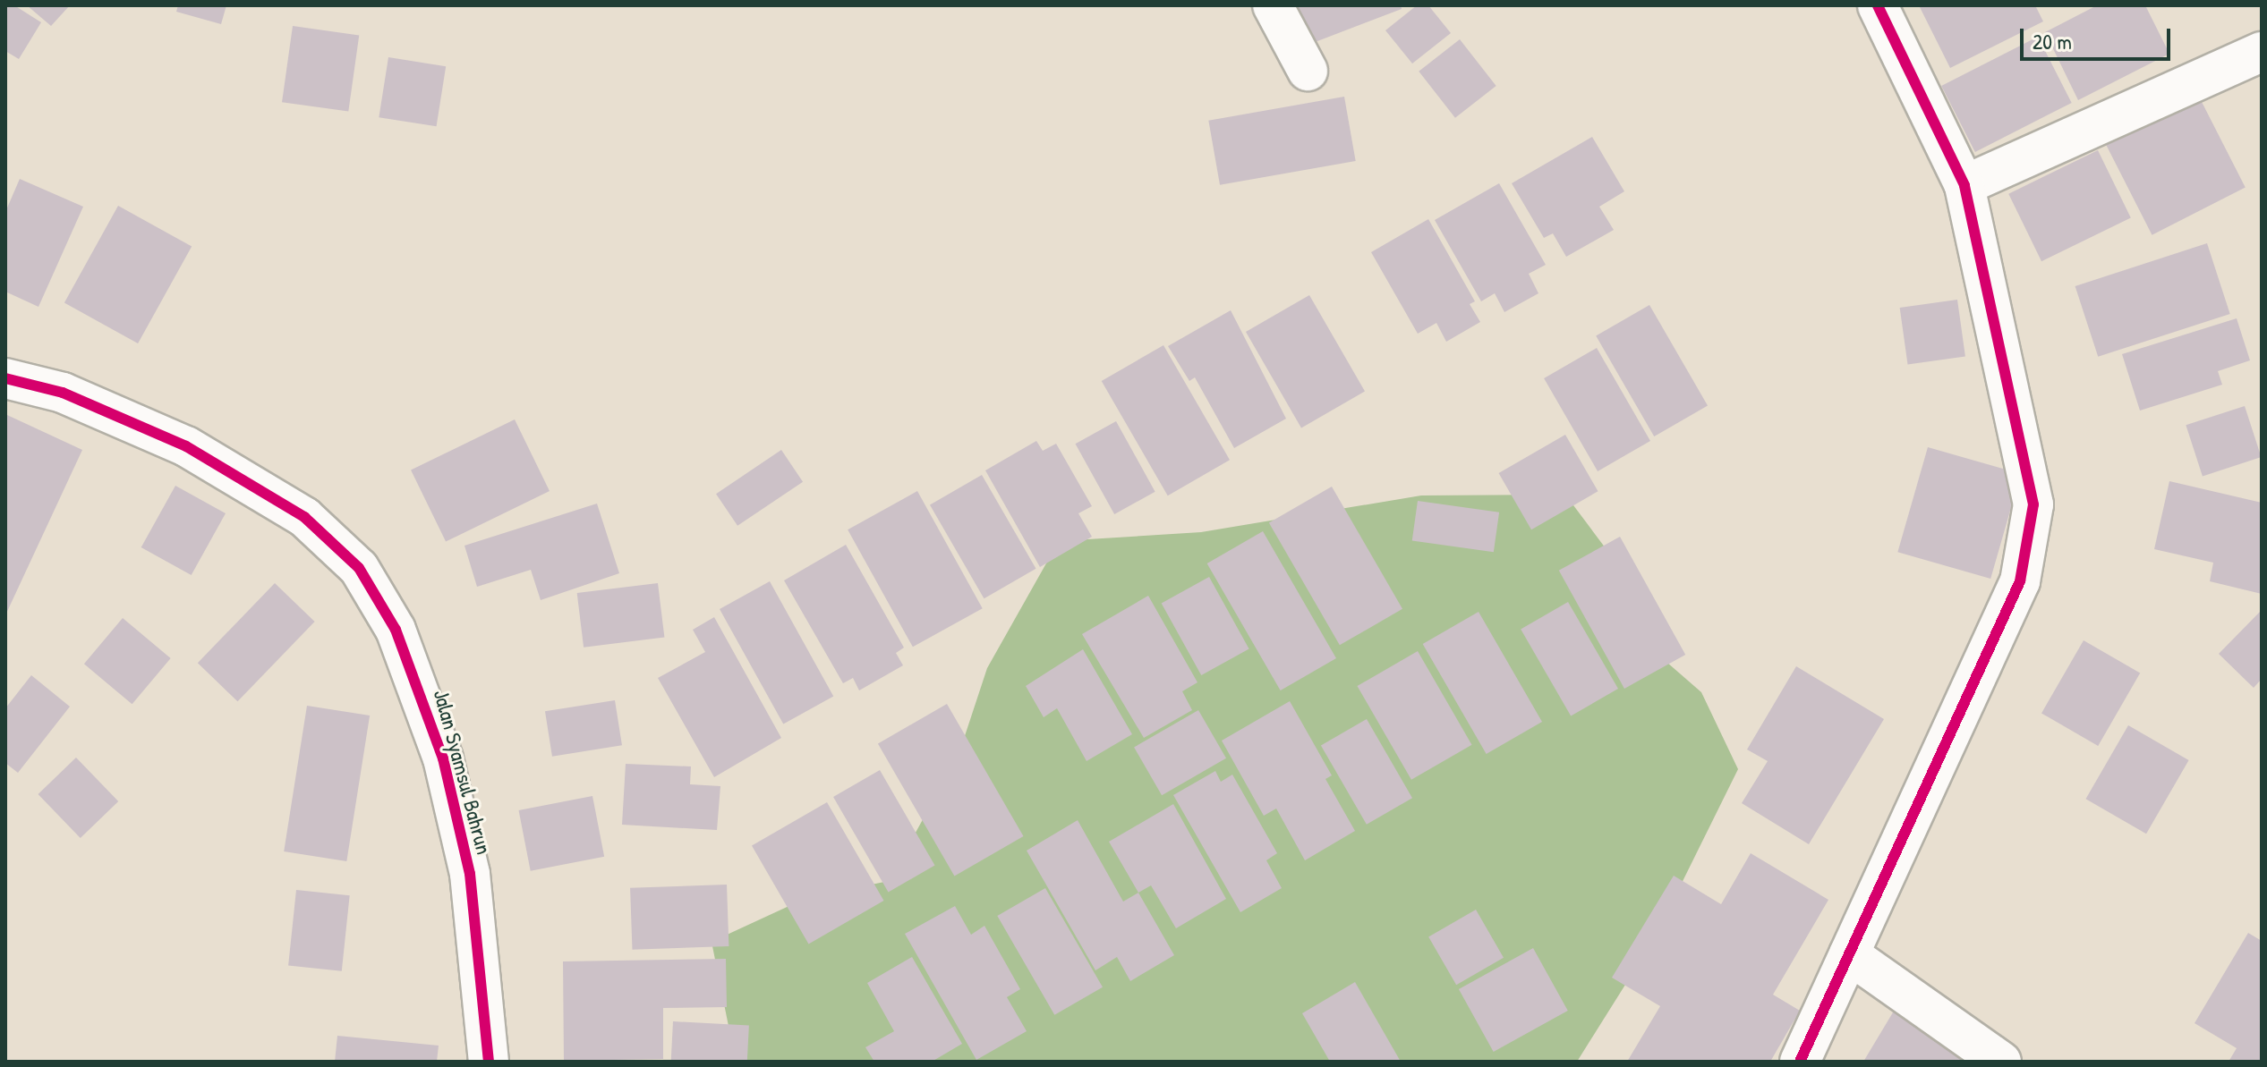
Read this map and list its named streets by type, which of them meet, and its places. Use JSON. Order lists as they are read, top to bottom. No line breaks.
{"streets":{"street":["Jalan Syamsul Bahrun"]},"scale_bar":"20 m"}
